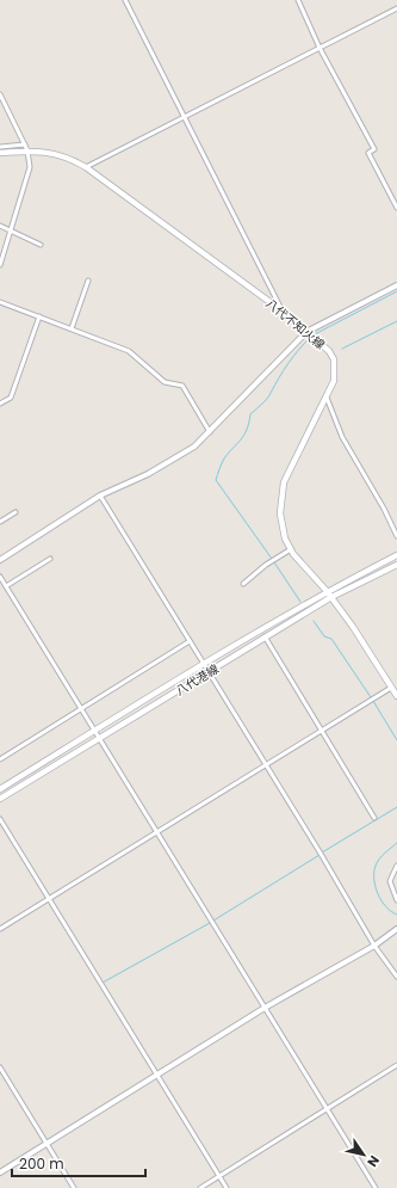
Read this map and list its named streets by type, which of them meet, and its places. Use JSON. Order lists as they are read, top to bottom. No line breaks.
{"streets":{"main road":["八代不知火線","八代港線"]},"crossings":[["八代不知火線","八代港線"]],"scale_bar":"200 m","north":"bottom right"}
